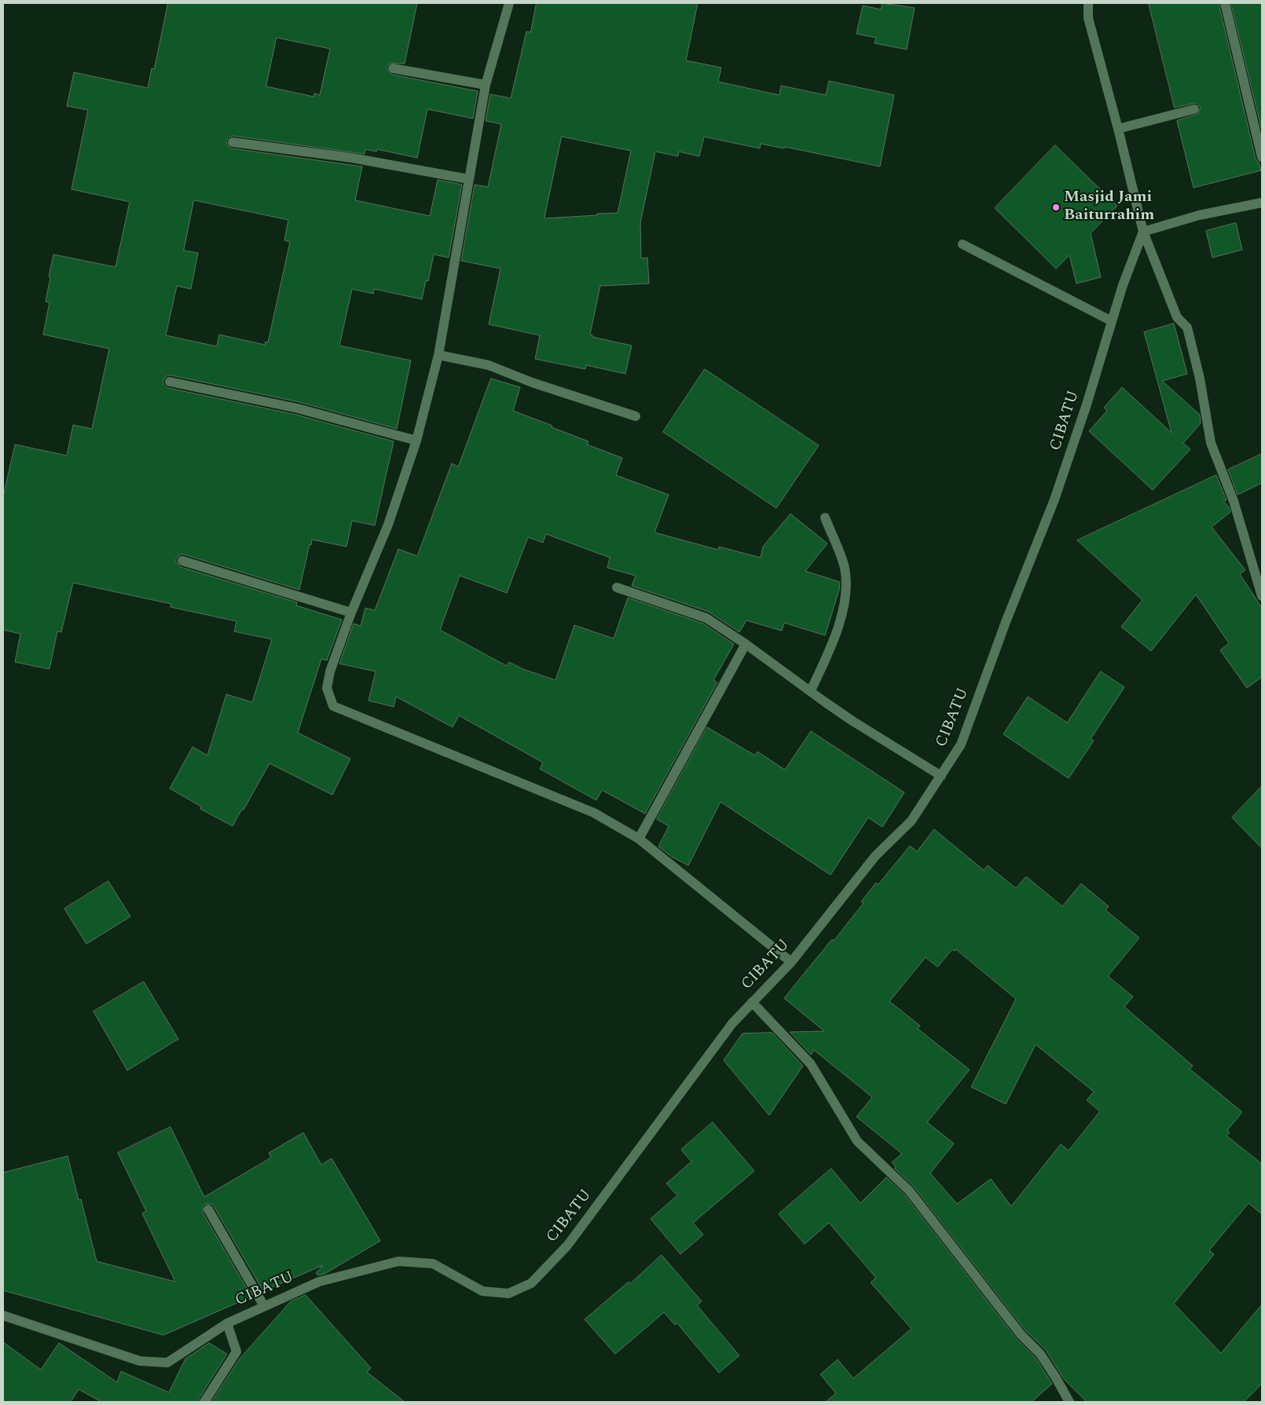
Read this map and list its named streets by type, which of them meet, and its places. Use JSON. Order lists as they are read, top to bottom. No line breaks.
{"streets":{"street":["CIBATU"]},"places":["Masjid Jami Baiturrahim"]}
